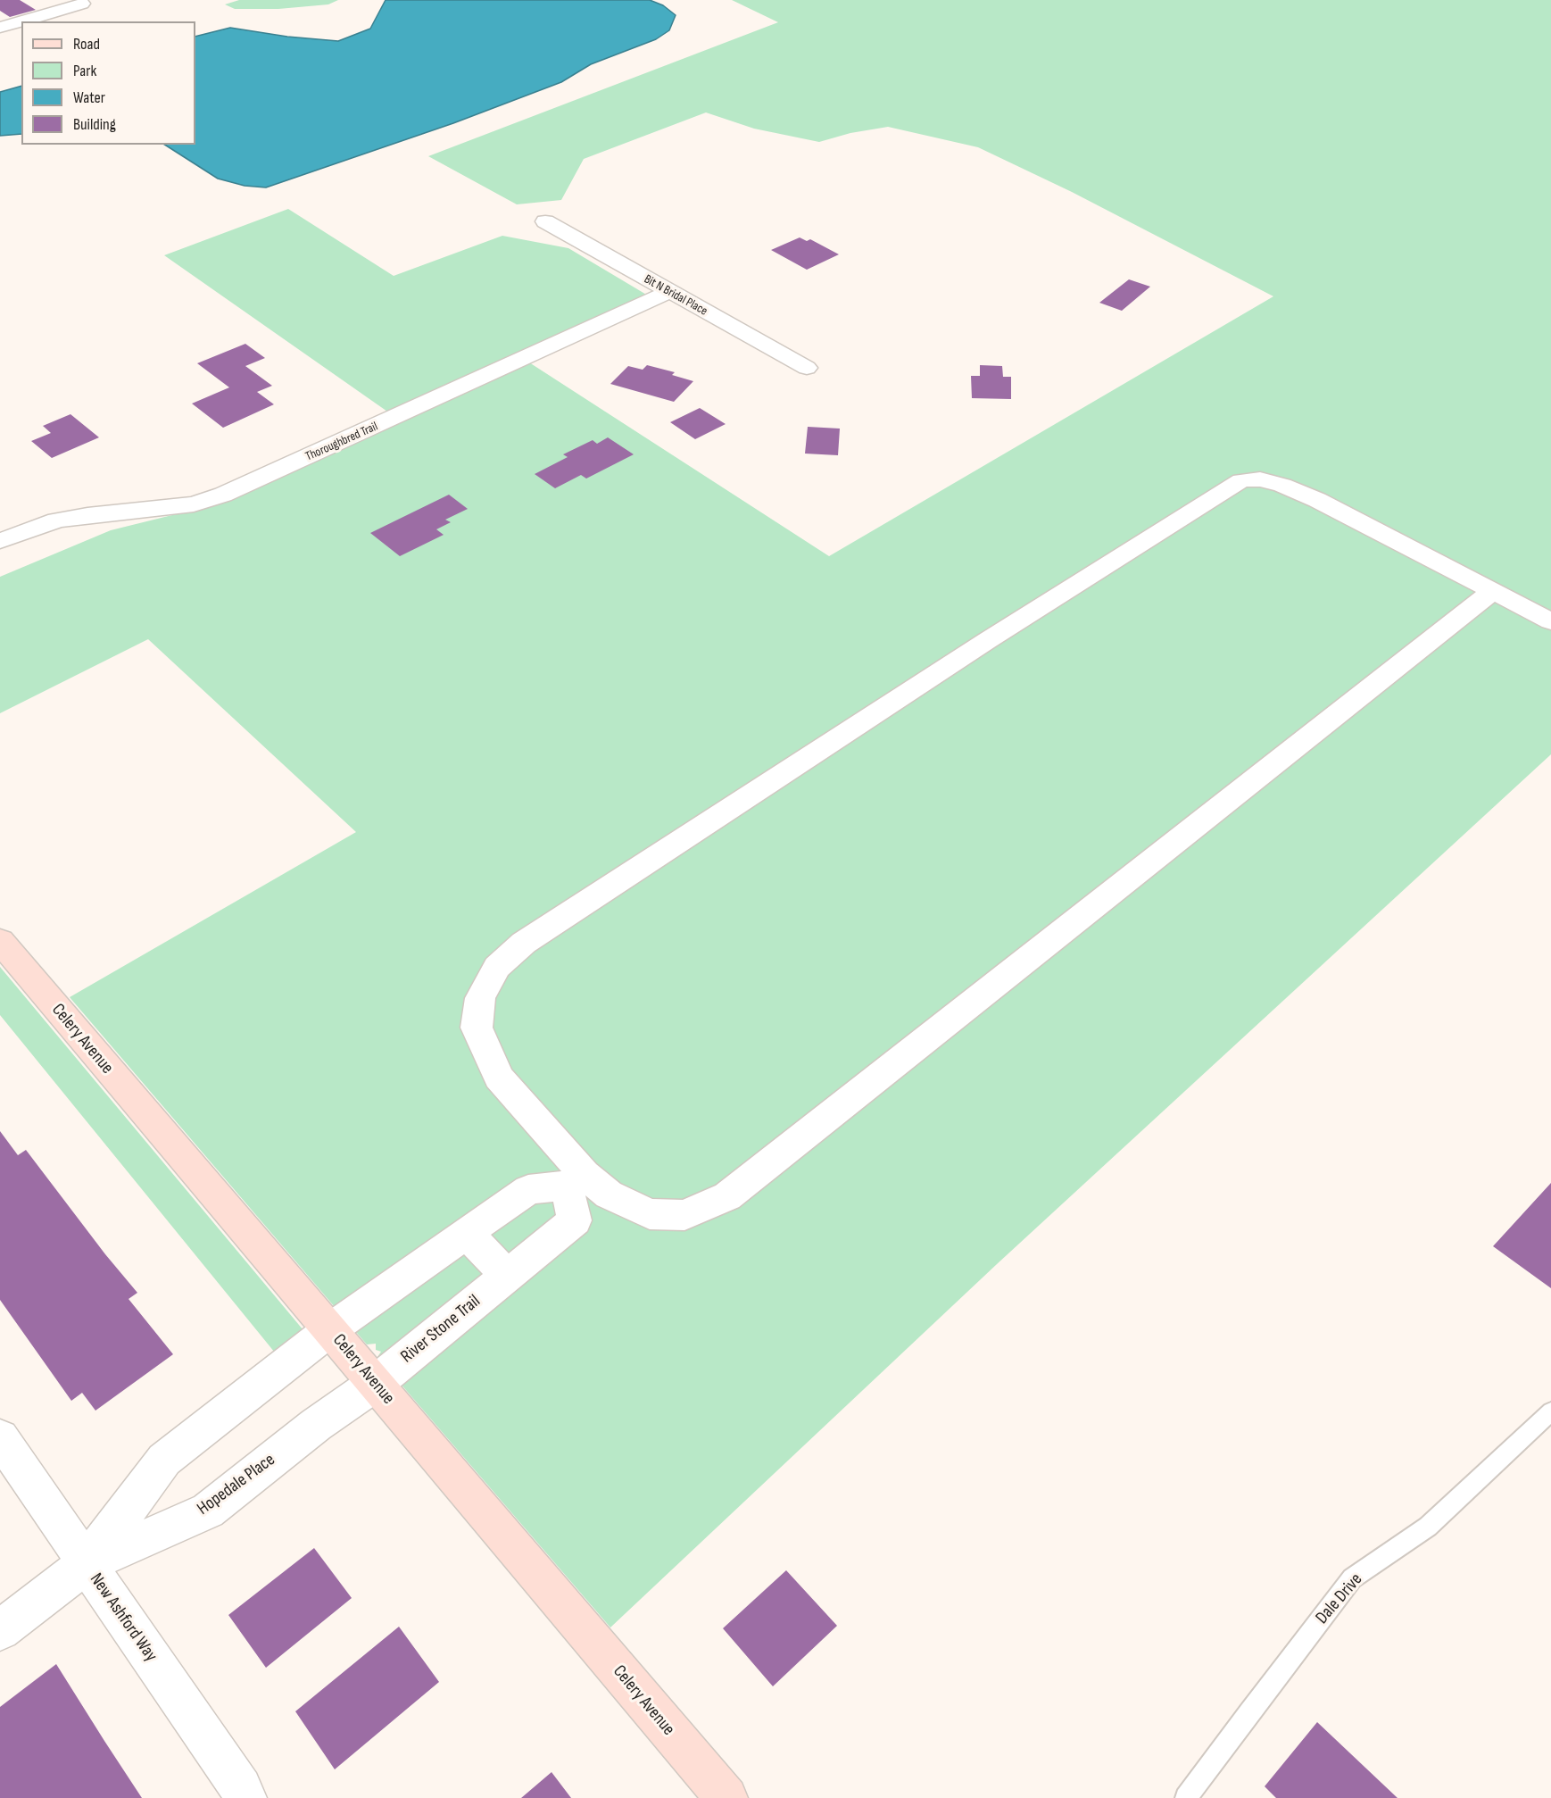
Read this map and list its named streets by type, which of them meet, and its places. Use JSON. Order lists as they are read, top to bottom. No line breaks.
{"streets":{"main road":["Celery Avenue"],"street":["Bit N Bridal Place","Thoroughbred Trail","River Stone Trail","Hopedale Place","New Ashford Way"],"lane":["Dale Drive"]},"crossings":[["Bit N Bridal Place","Thoroughbred Trail"],["Celery Avenue","River Stone Trail"],["Celery Avenue","Hopedale Place"],["River Stone Trail","Hopedale Place"],["Hopedale Place","New Ashford Way"]],"legend":["Road","Park","Water","Building"]}
